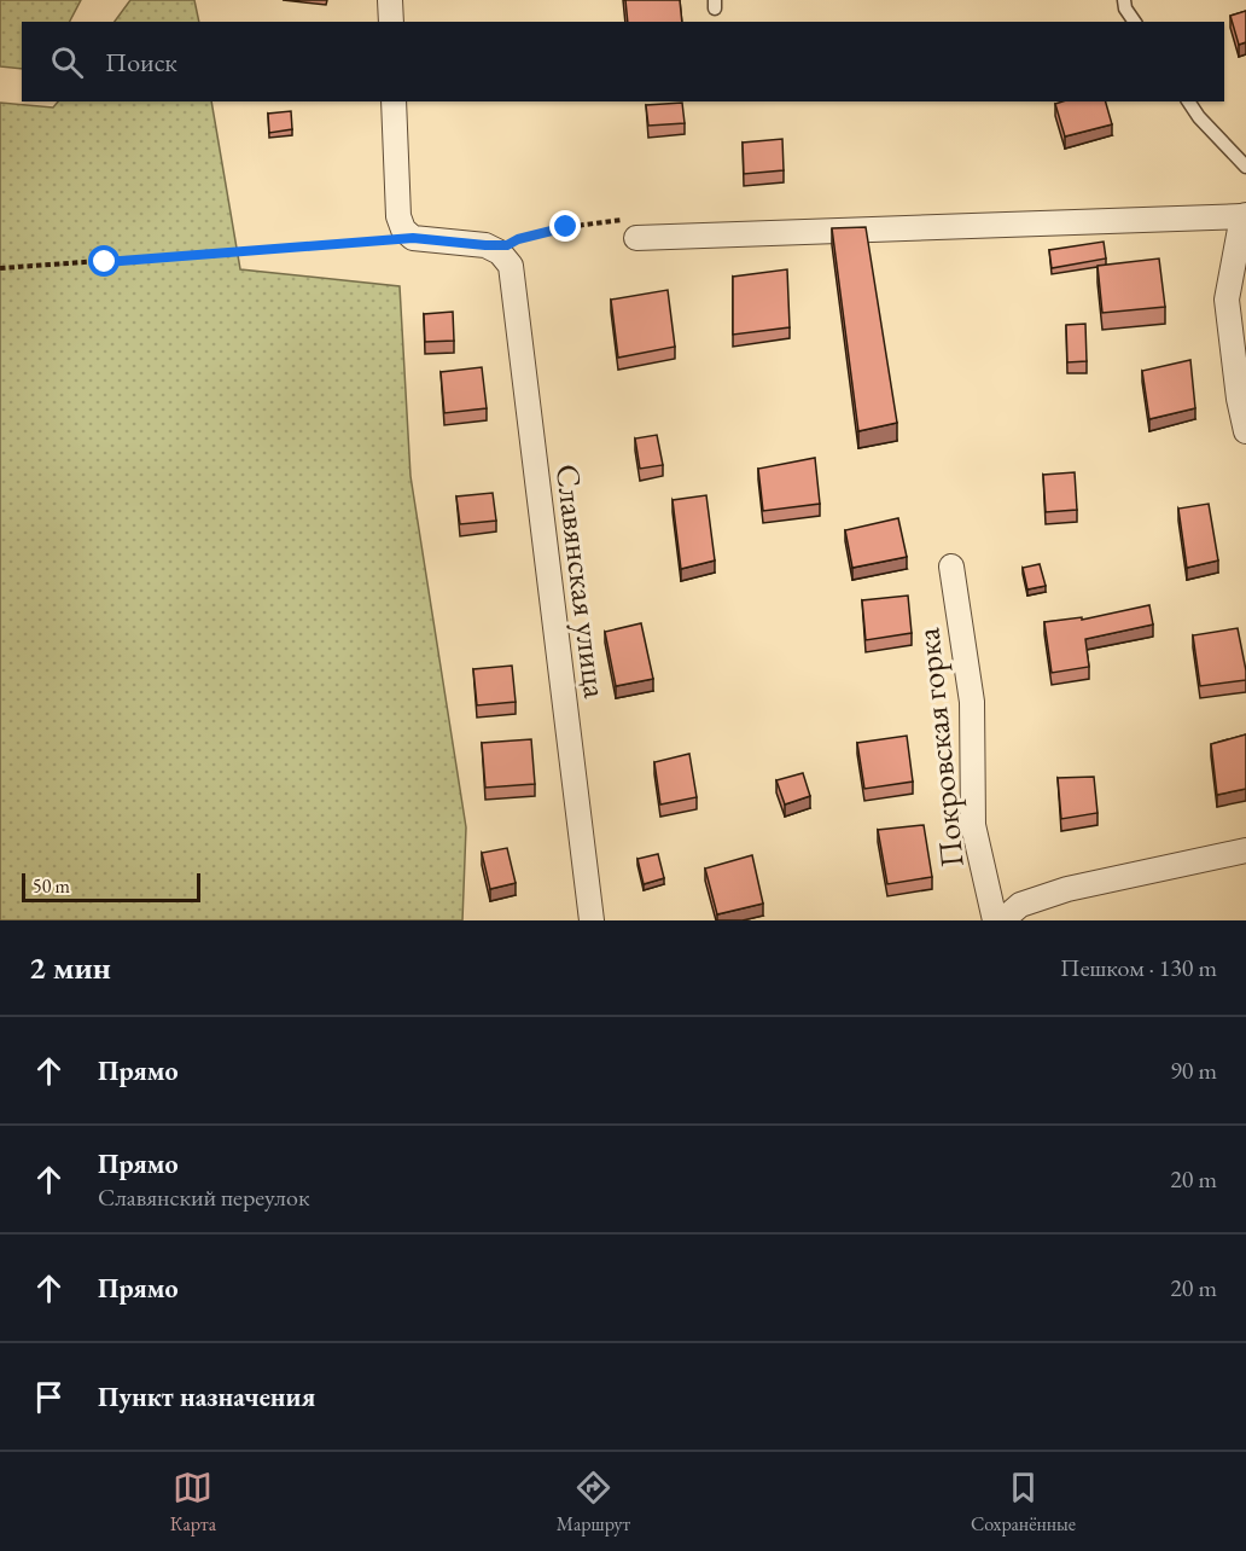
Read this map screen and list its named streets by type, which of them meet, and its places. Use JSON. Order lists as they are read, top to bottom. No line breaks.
{"streets":{"street":["Славянская улица","Покровская горка"]},"scale_bar":"50 m","page":{"search":"Поиск","scale":"50 m","heading":["2 мин","Пешком · 130 m"],"list":[["Прямо","90 m"],["Прямо","Славянский переулок","20 m"],["Прямо","20 m"],"Пункт назначения"],"nav":["Карта","Маршрут","Сохранённые"]}}
